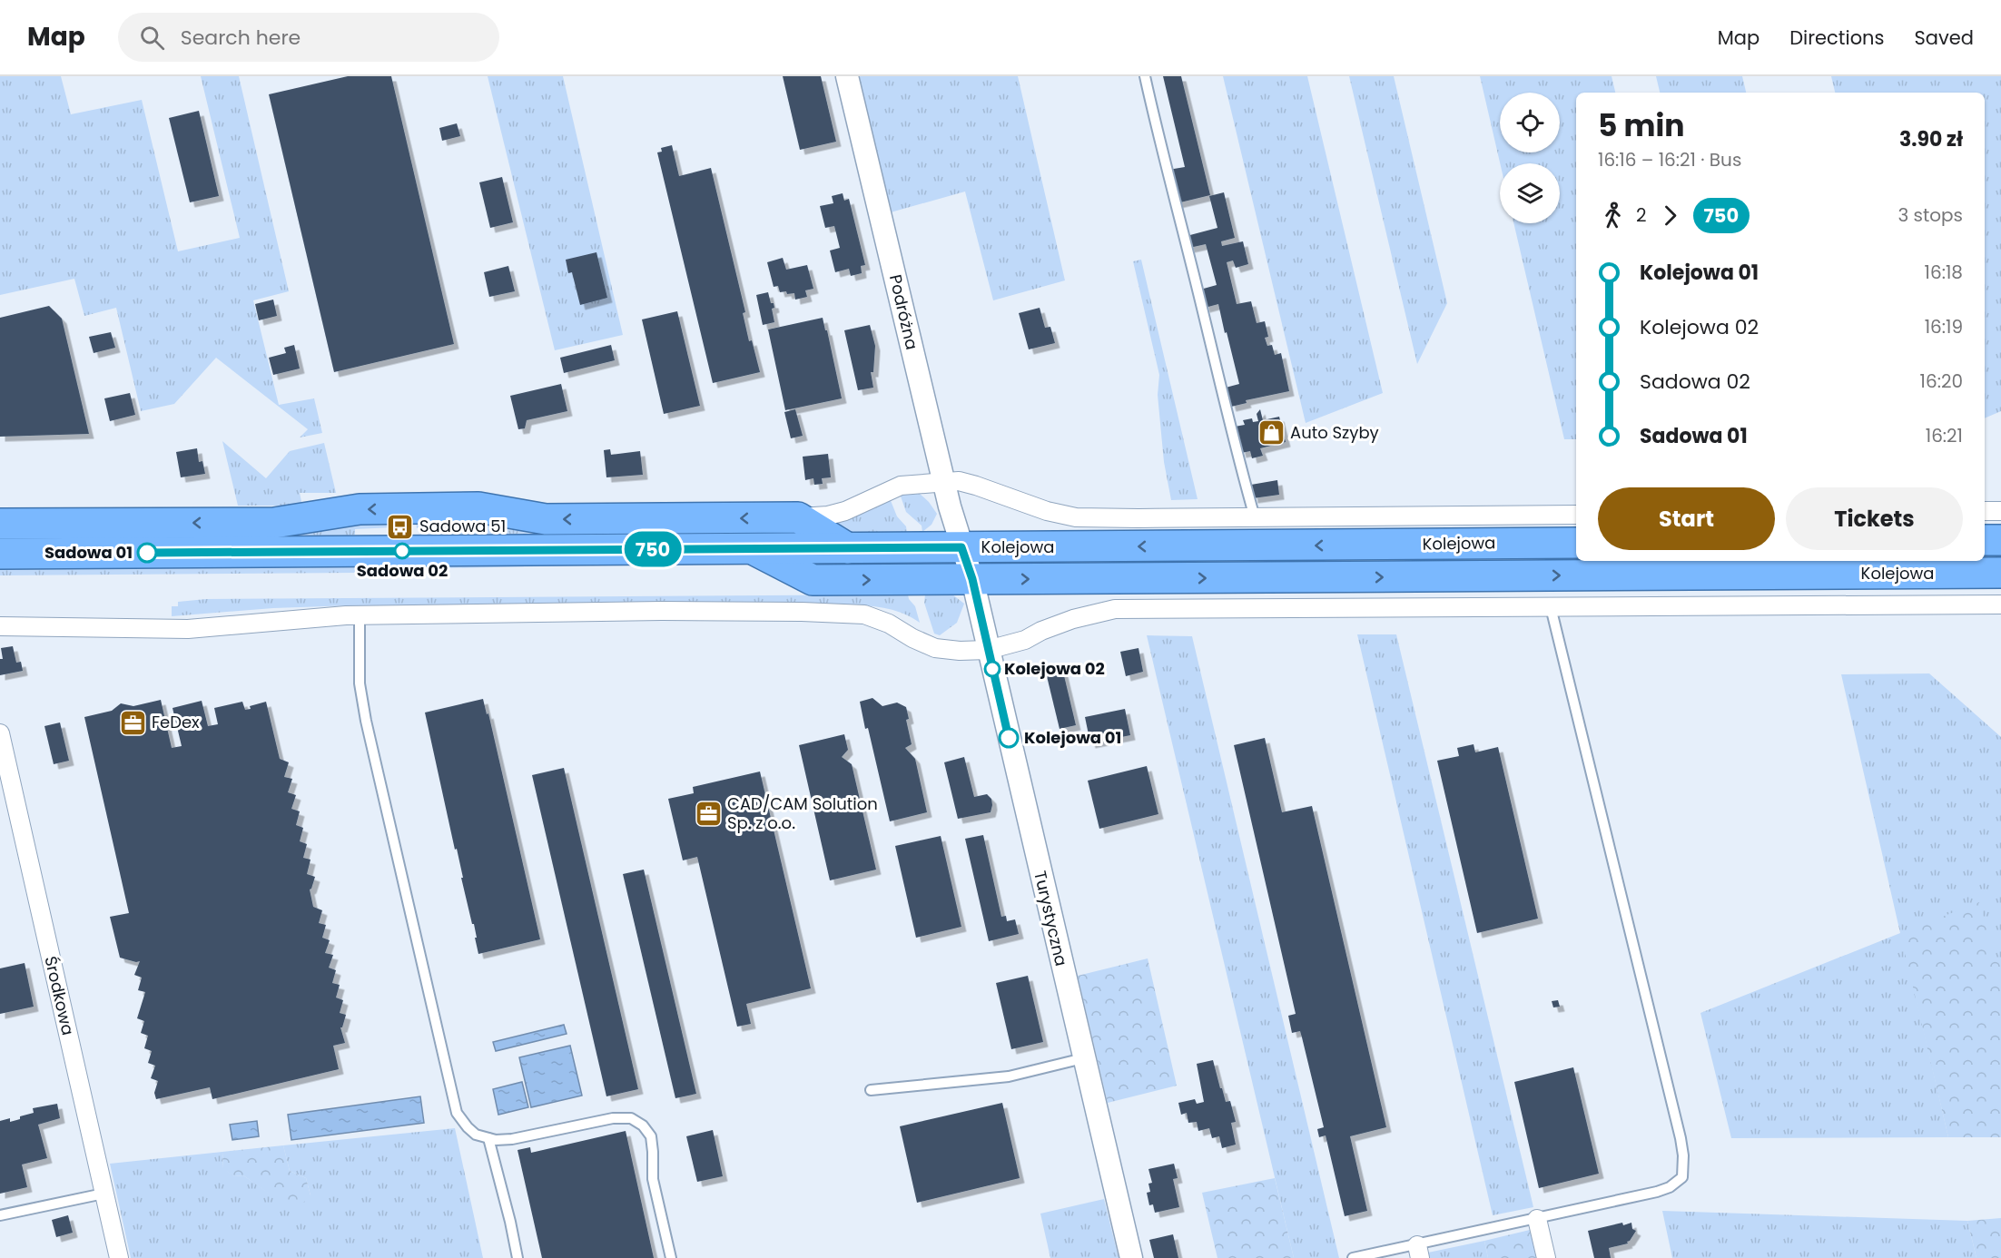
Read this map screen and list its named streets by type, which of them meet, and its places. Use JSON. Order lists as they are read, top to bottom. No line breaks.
{"streets":{"highway":["Kolejowa"],"street":["Podróżna","Turystyczna","Środkowa"]},"crossings":[["Podróżna","Kolejowa"],["Podróżna","Turystyczna"],["Kolejowa","Turystyczna"]],"places":{"shop":["Auto Szyby"],"bus stop":["Sadowa 51"],"other":["Sadowa 02","Sadowa 01","Kolejowa 02","Kolejowa 01"],"office":["FeDex","CAD/CAM Solution Sp. z o.o."]},"lines":["bus line 750"],"page":{"header":"Map","search":"Search here","nav":["Map","Directions","Saved"],"on_map":"750","heading":["5 min","16:16 – 16:21 · Bus","3.90 zł"],"legs":["2","750","3 stops"],"list":[{"name":"Kolejowa 01","value":"16:18"},{"name":"Kolejowa 02","value":"16:19"},{"name":"Sadowa 02","value":"16:20"},{"name":"Sadowa 01","value":"16:21"}],"buttons":["Start","Tickets"]}}
